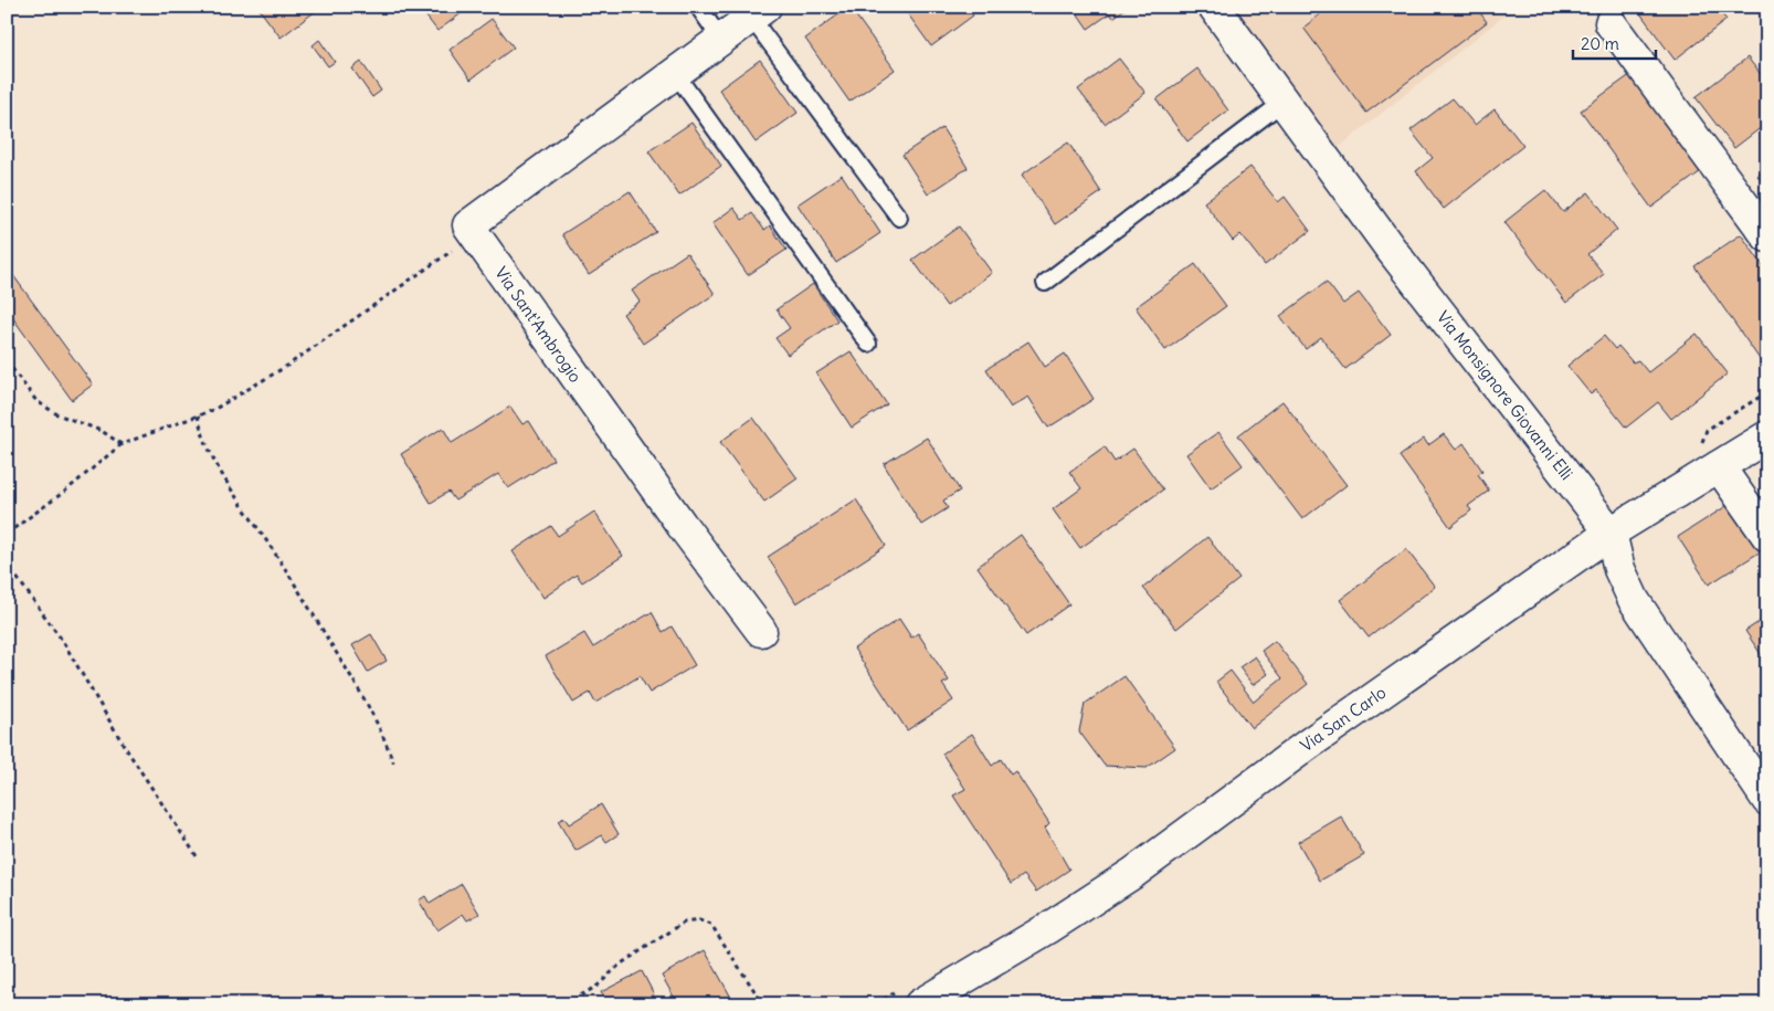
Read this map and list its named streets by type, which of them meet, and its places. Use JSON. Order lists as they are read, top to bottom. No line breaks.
{"streets":{"street":["Via Sant'Ambrogio","Via Monsignore Giovanni Elli","Via San Carlo"]},"crossings":[["Via Monsignore Giovanni Elli","Via San Carlo"]],"scale_bar":"20 m"}
